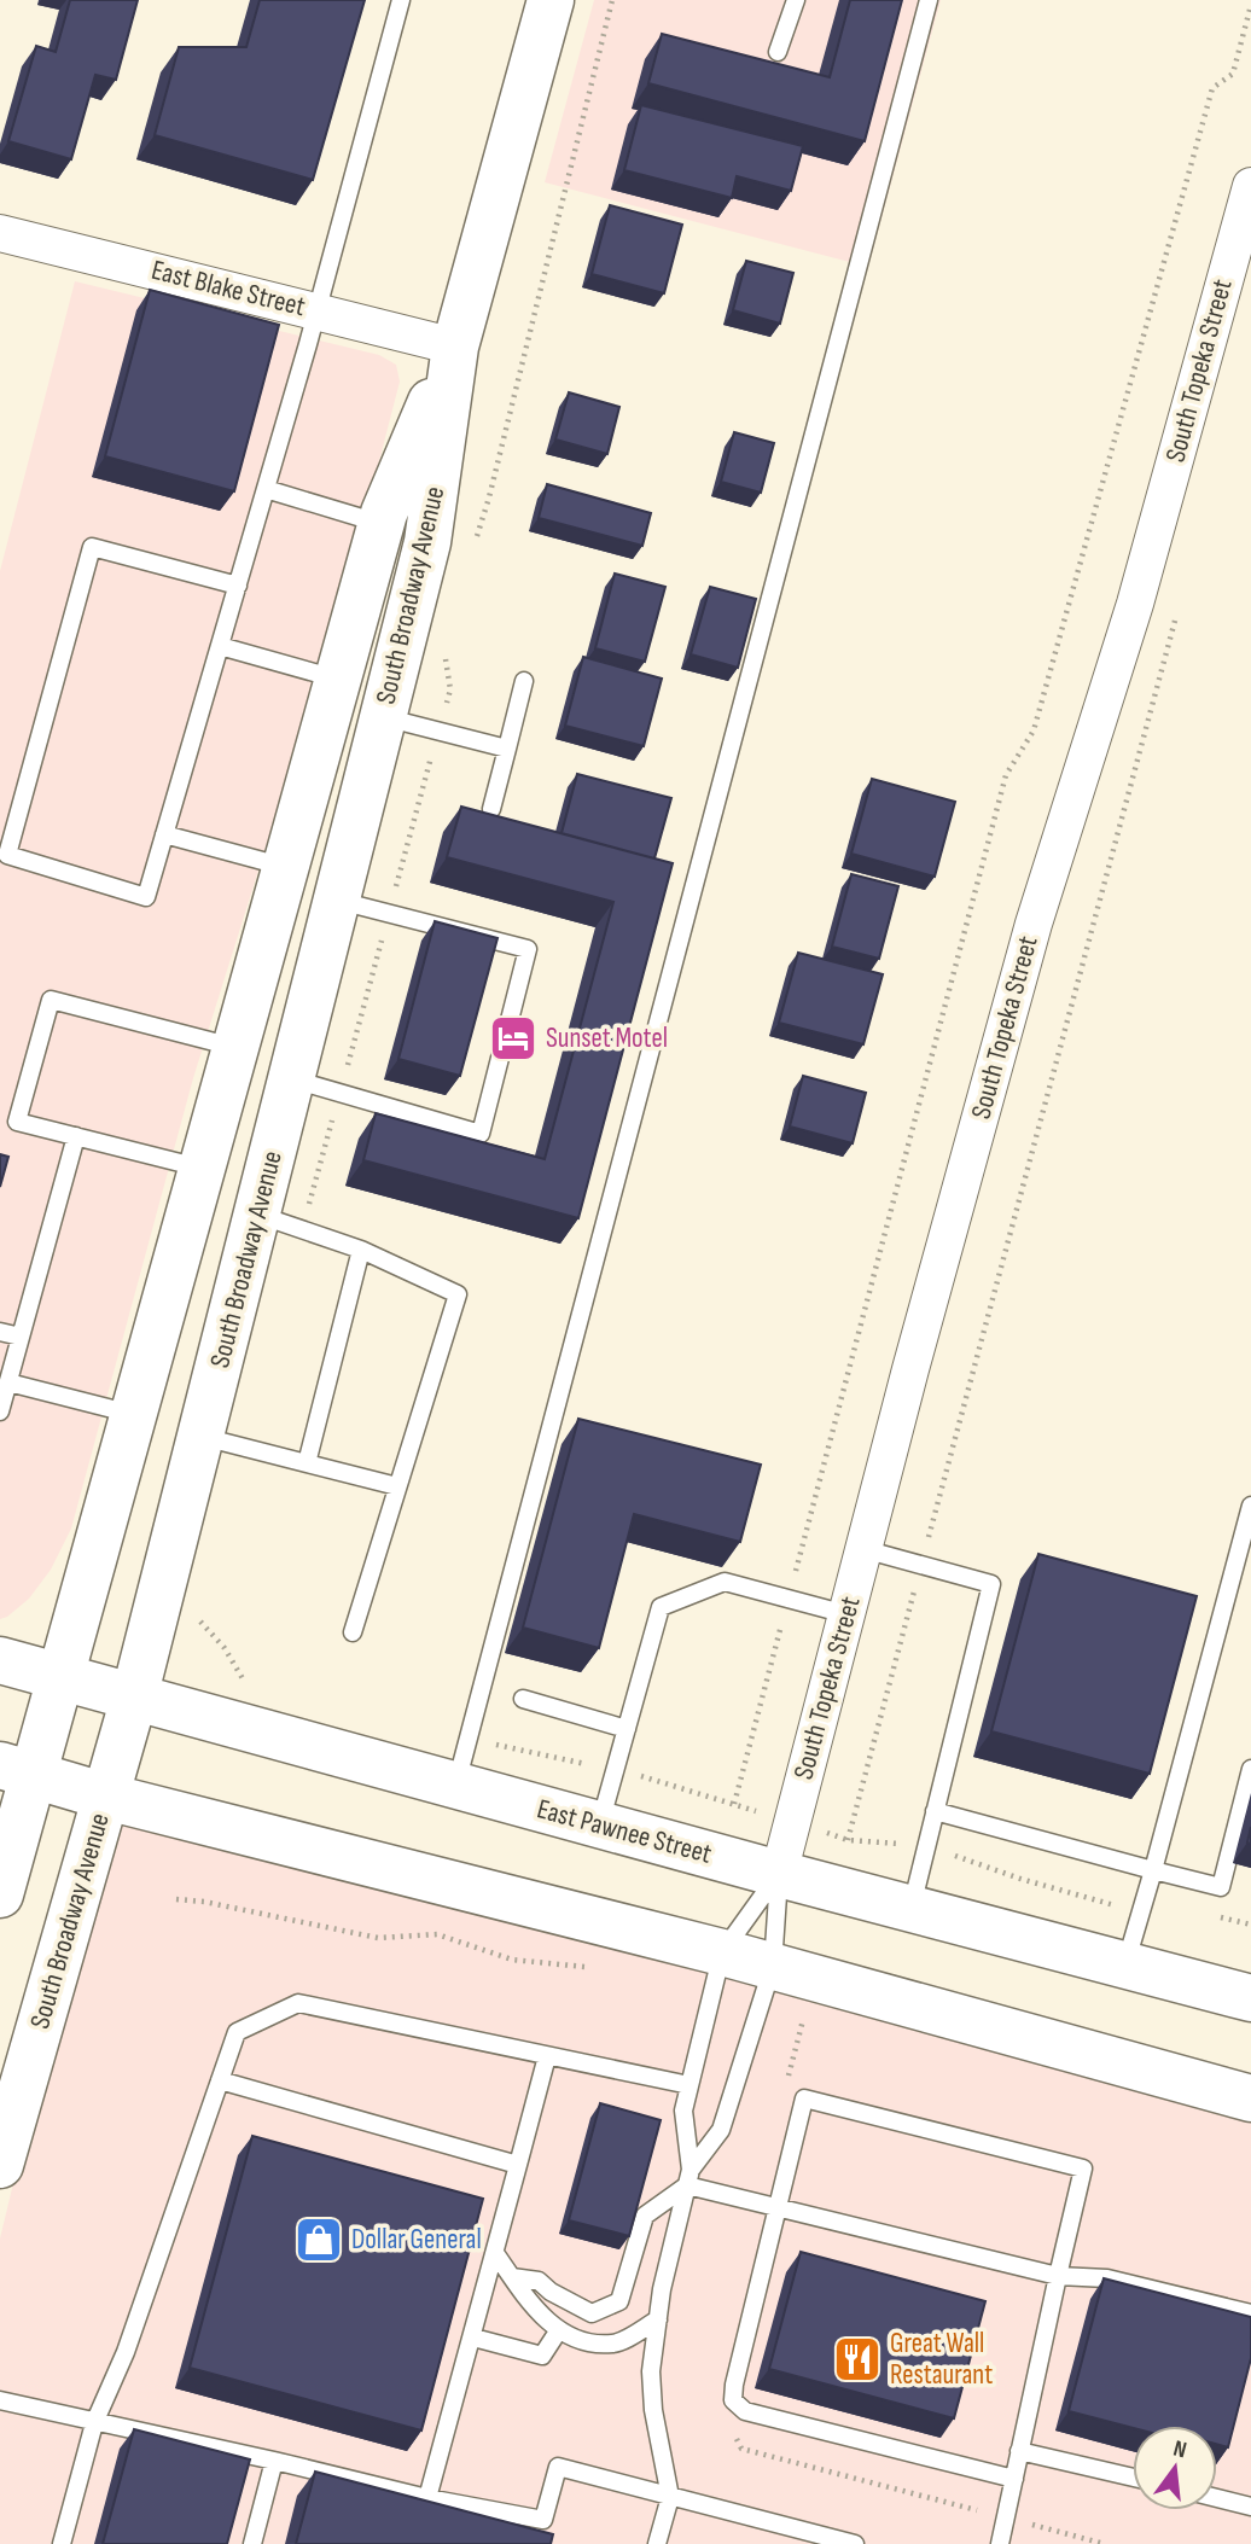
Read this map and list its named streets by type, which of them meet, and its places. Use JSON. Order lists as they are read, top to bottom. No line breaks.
{"streets":{"main road":["South Broadway Avenue","East Pawnee Street"],"street":["East Blake Street","South Topeka Street"]},"crossings":[["East Blake Street","South Broadway Avenue"],["South Topeka Street","East Pawnee Street"],["South Broadway Avenue","East Pawnee Street"]],"places":{"hotel":["Sunset Motel"],"shop":["Dollar General"],"restaurant":["Great Wall Restaurant"]},"north":"top"}
